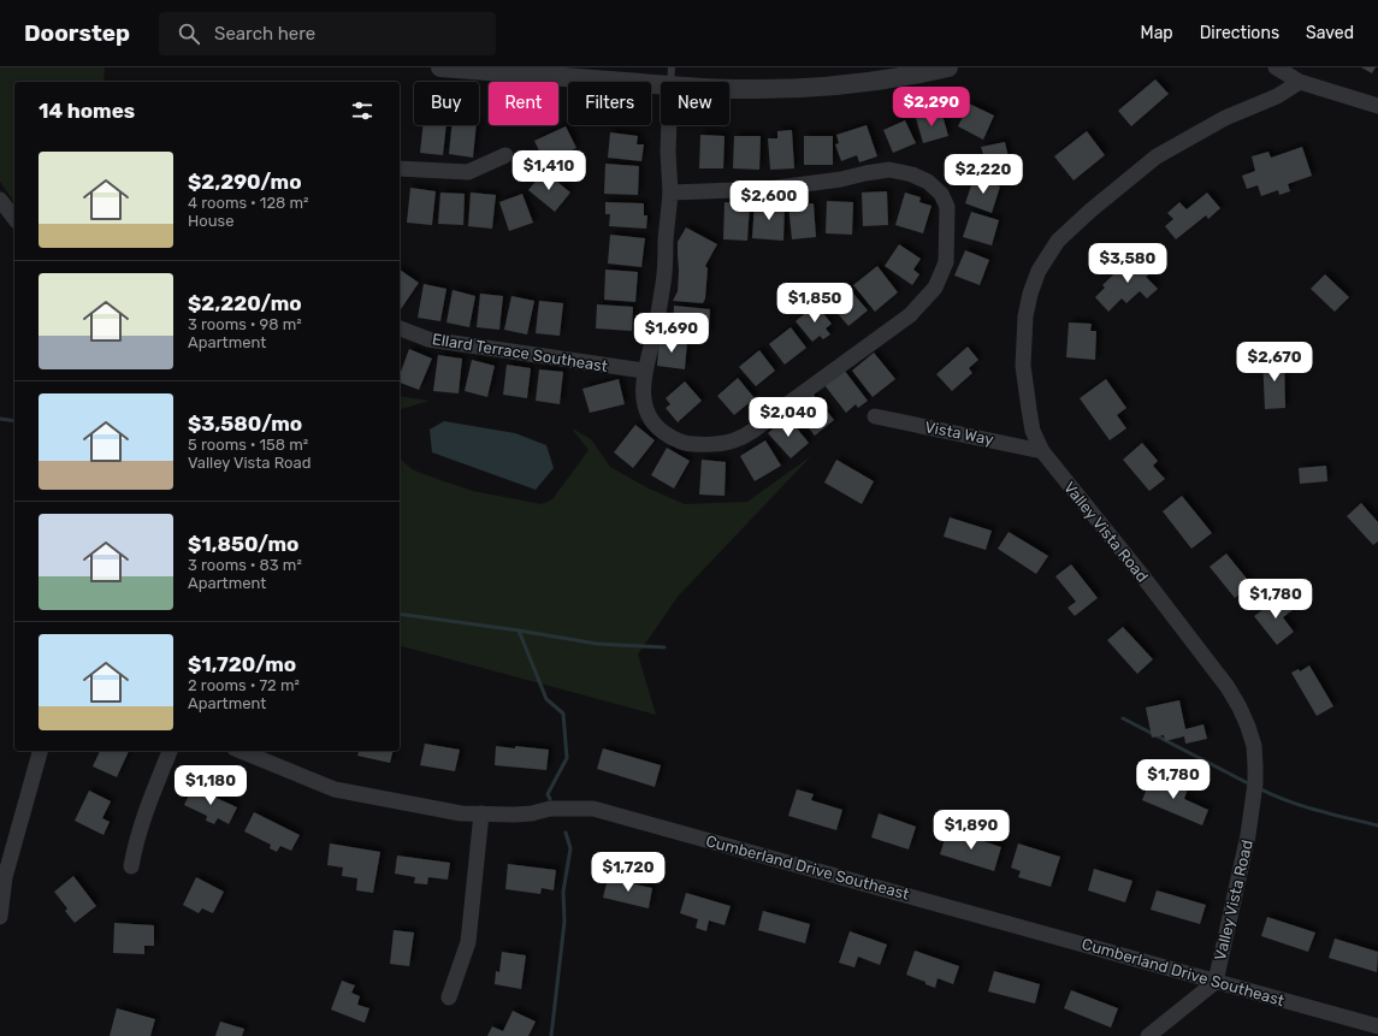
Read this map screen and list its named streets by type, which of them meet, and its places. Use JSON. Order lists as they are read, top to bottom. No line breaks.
{"streets":{"street":["Ellard Terrace Southeast","Vista Way","Valley Vista Road","Cumberland Drive Southeast"]},"crossings":[["Vista Way","Valley Vista Road"],["Valley Vista Road","Cumberland Drive Southeast"]],"page":{"header":"Doorstep","search":"Search here","nav":["Map","Directions","Saved"],"chip":["Buy","Rent","Filters","New"],"heading":"14 homes","price":["$2,290","$1,410","$2,220","$2,600","$3,580","$1,850","$1,690","$2,670","$2,040","$1,780","$1,780","$1,180","$1,890","$1,720"],"list":[{"name":"$2,290/mo","note":"4 rooms · 128 m² · House"},{"name":"$2,220/mo","note":"3 rooms · 98 m² · Apartment"},{"name":"$3,580/mo","note":"5 rooms · 158 m² · Valley Vista Road"},{"name":"$1,850/mo","note":"3 rooms · 83 m² · Apartment"},{"name":"$1,720/mo","note":"2 rooms · 72 m² · Apartment"}]}}
